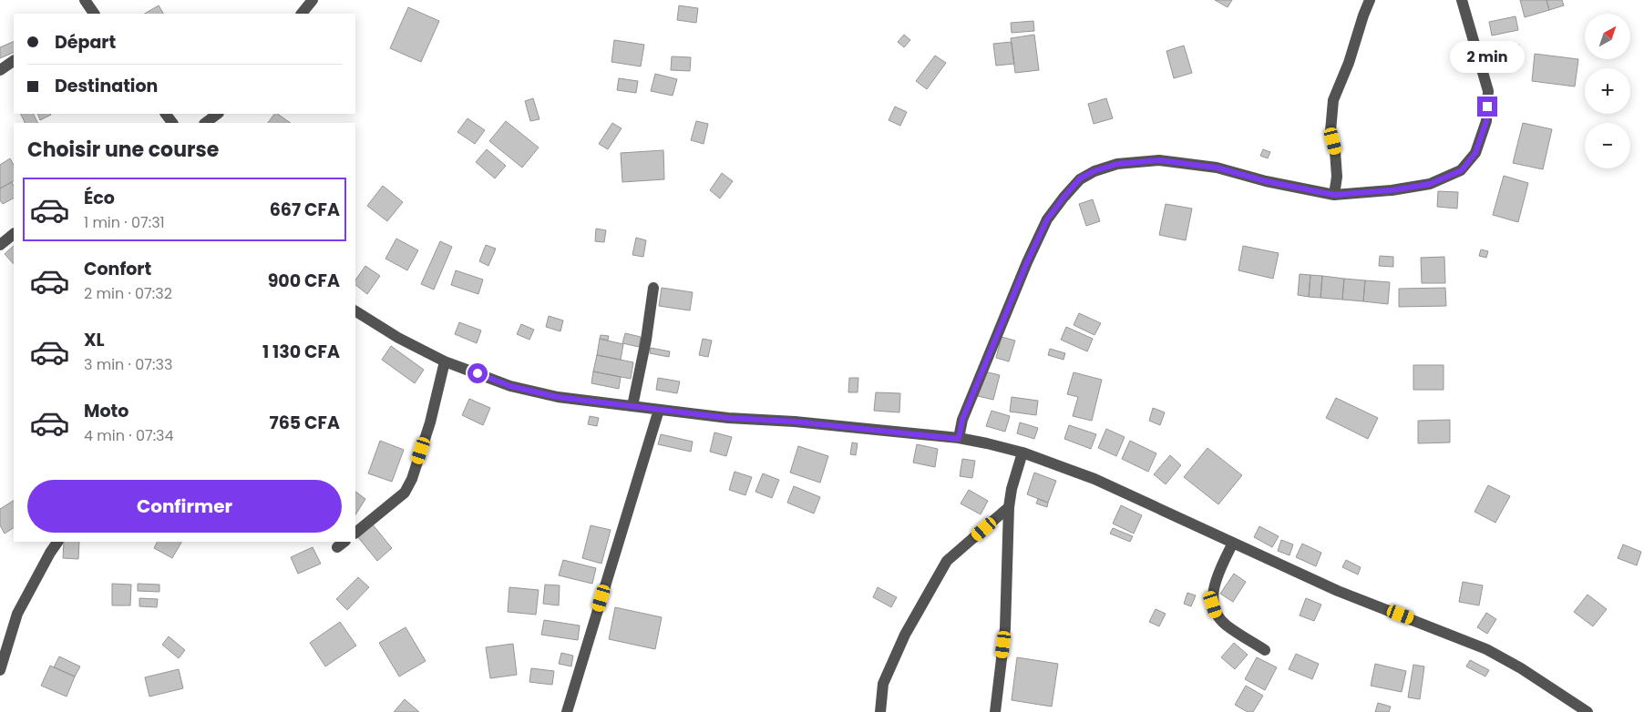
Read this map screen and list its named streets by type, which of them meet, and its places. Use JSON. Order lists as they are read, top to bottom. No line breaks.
{"north":"top right","page":{"map_buttons":["+","−"],"banner":["Départ","Destination"],"bubble":"2 min","heading":"Choisir une course","list":[{"name":"Éco","note":"1 min · 07:31","value":"667 CFA"},{"name":"Confort","note":"2 min · 07:32","value":"900 CFA"},{"name":"XL","note":"3 min · 07:33","value":"1 130 CFA"},{"name":"Moto","note":"4 min · 07:34","value":"765 CFA"}],"buttons":"Confirmer"}}
